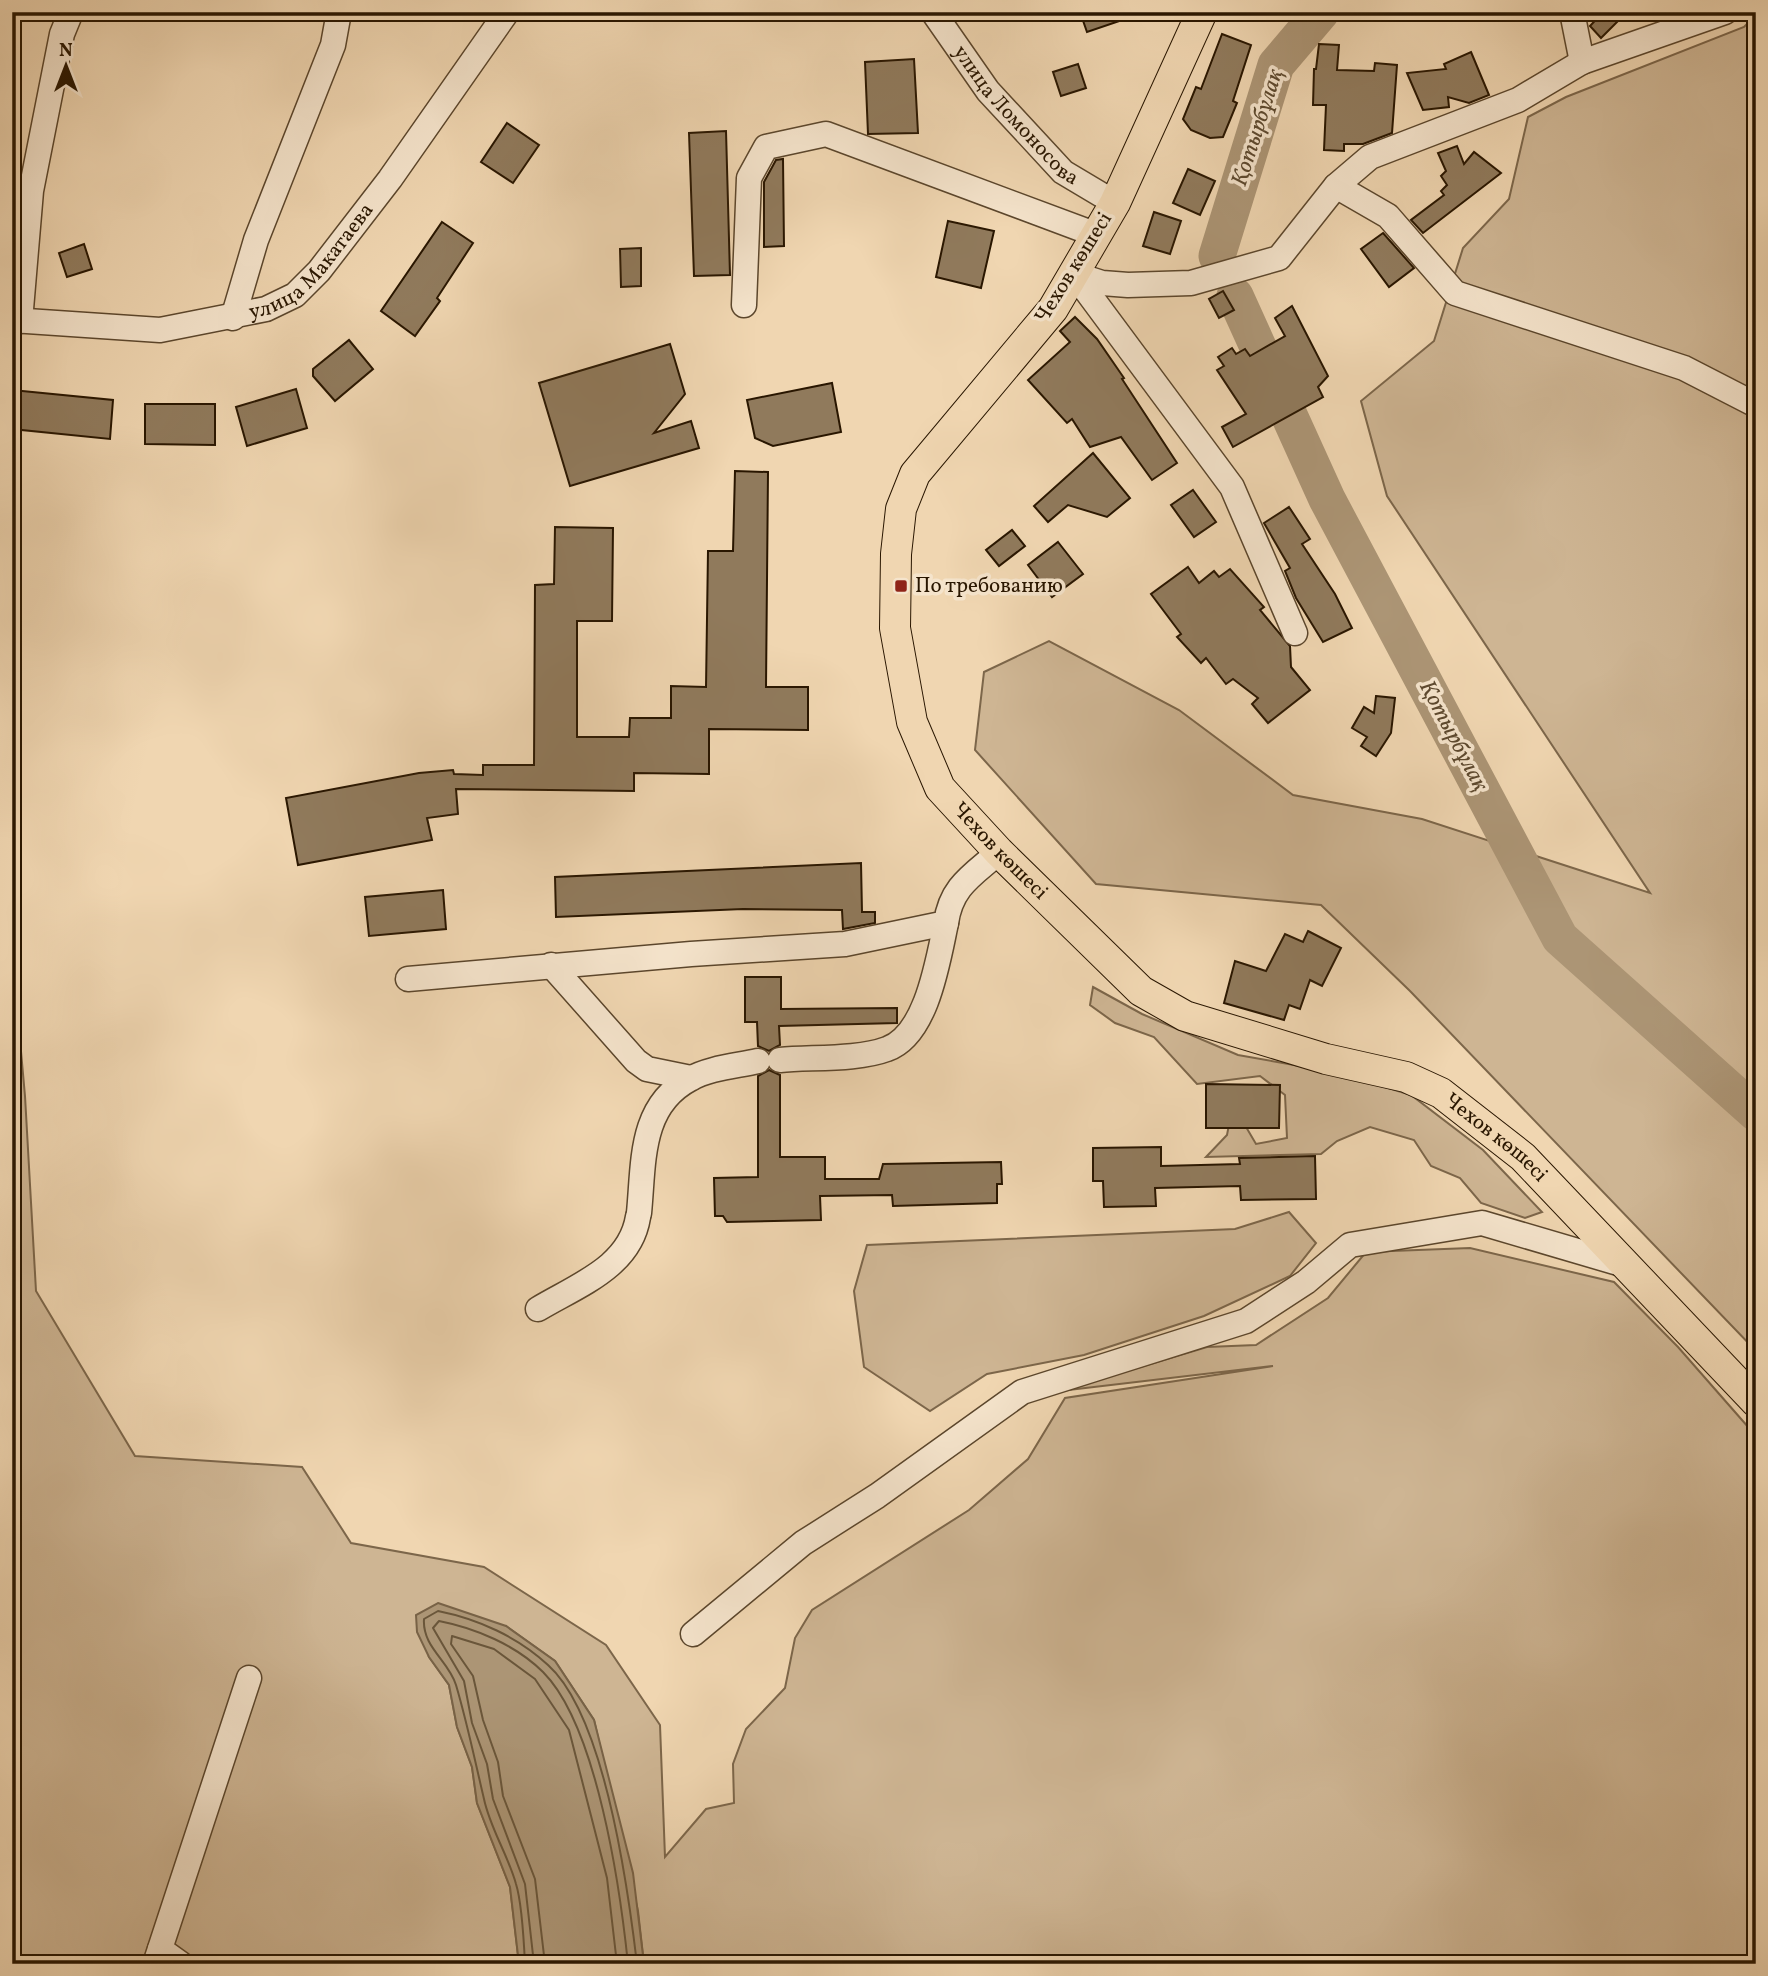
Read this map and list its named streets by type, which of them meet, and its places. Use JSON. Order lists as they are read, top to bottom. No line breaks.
{"streets":{"main road":["Чехов көшесі"],"street":["улица Ломоносова","улица Макатаева"]},"crossings":[["улица Ломоносова","Чехов көшесі"]],"water":["Қотырбұлақ"],"places":{"transit":["По требованию"]},"north":"top"}
